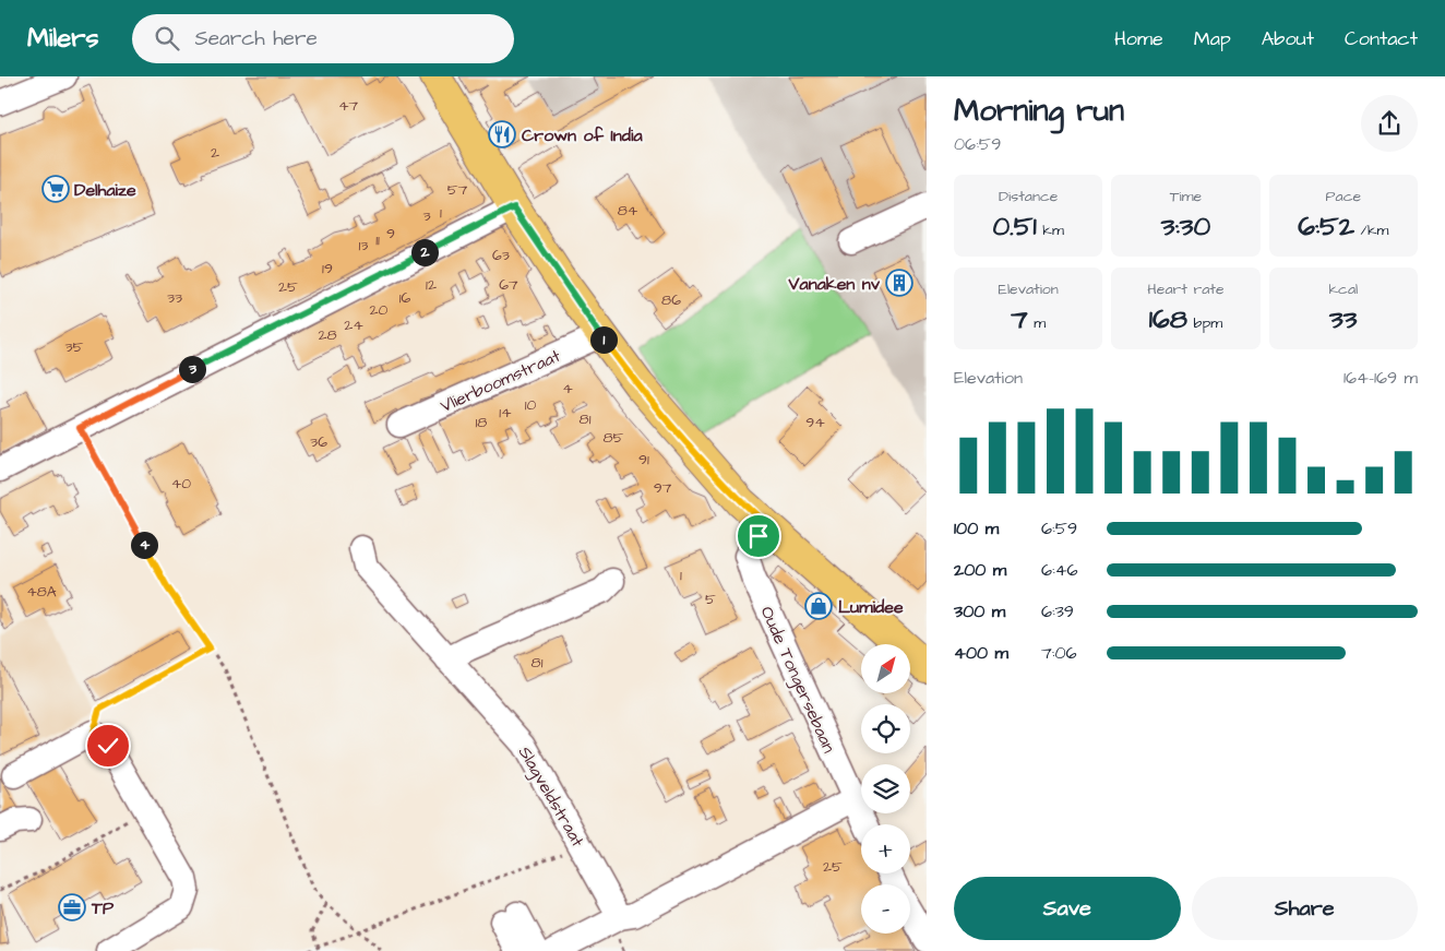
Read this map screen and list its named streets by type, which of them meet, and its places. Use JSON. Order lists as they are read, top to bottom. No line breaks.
{"streets":{"street":["Vlierboomstraat","Oude Tongersebaan","Slagveldstraat"]},"places":{"restaurant":["Crown of India"],"supermarket":["Delhaize"],"building":["Vanaken nv"],"shop":["Lumidee"],"office":["TP"]},"house_numbers":["47","2","57","84","1","3","9","11","13","63","19","12","67","25","33","16","86","20","24","28","35","4","10","14","81","18","94","85","36","91","40","97","1","48A","5","81","25"],"north":"top right","page":{"header":"Milers","search":"Search here","nav":["Home","Map","About","Contact"],"heading":["Morning run","06:59"],"stats":[["Distance","0.51 km"],["Time","3:30"],["Pace","6:52 /km"],["Elevation","7 m"],["Heart rate","168 bpm"],["kcal","33"]],"pins":["2","1","3","4"],"chart":["Elevation","164–169 m"],"list":[{"name":"100 m","note":"6:59"},{"name":"200 m","note":"6:46"},{"name":"300 m","note":"6:39"},{"name":"400 m","note":"7:06"}],"map_buttons":["+","−"],"buttons":["Save","Share"]}}
